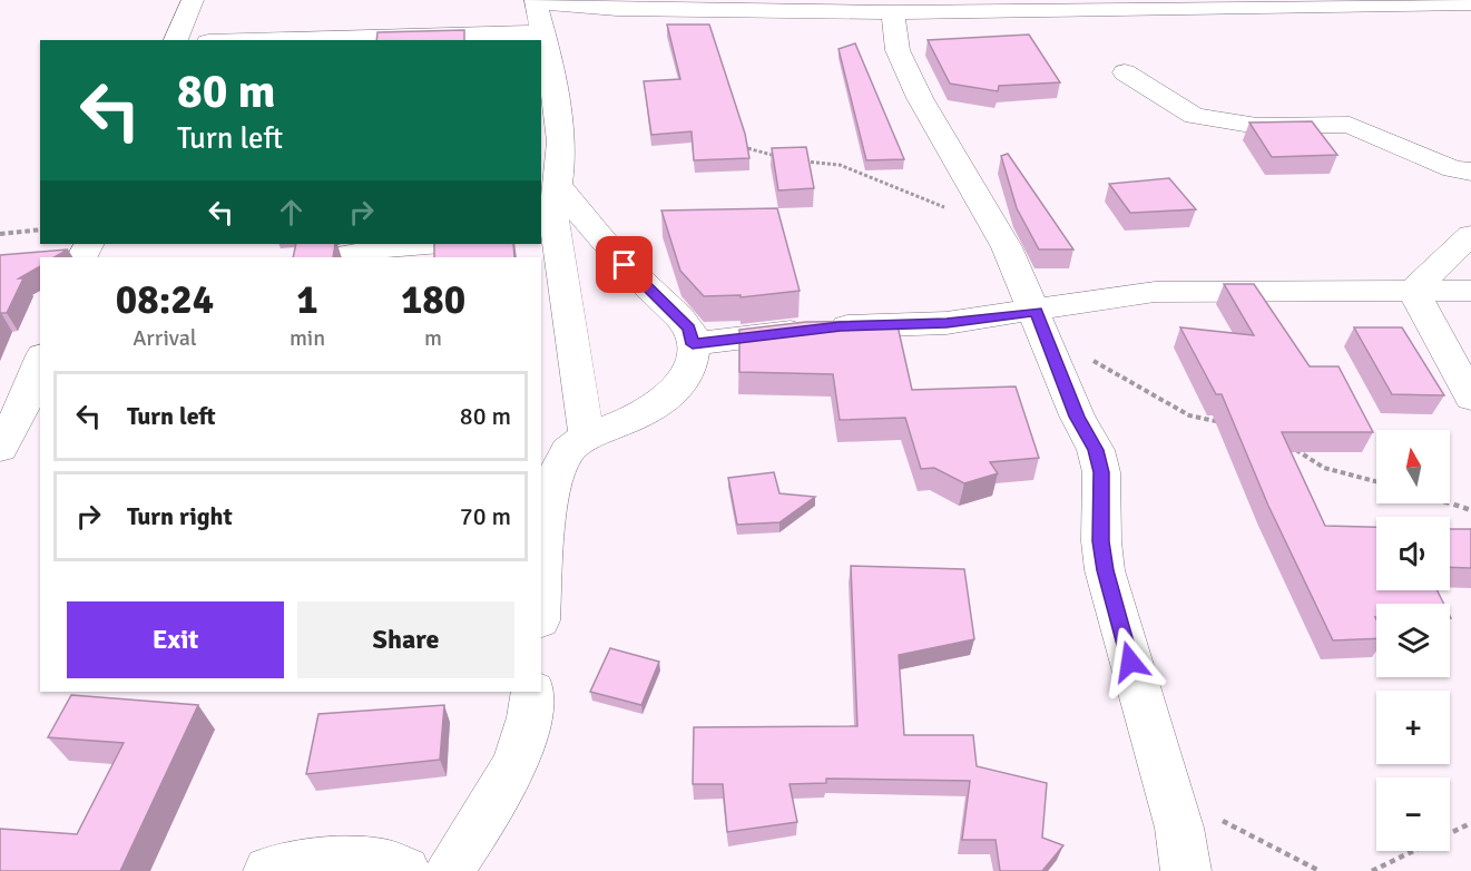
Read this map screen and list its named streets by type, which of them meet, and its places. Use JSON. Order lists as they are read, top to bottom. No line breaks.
{"north":"top","page":{"turn":["80 m","Turn left"],"eta":["08:24","Arrival","1","min","180","m"],"list":[{"name":"Turn left","value":"80 m"},{"name":"Turn right","value":"70 m"}],"map_buttons":["+","−"],"buttons":["Exit","Share"]}}
